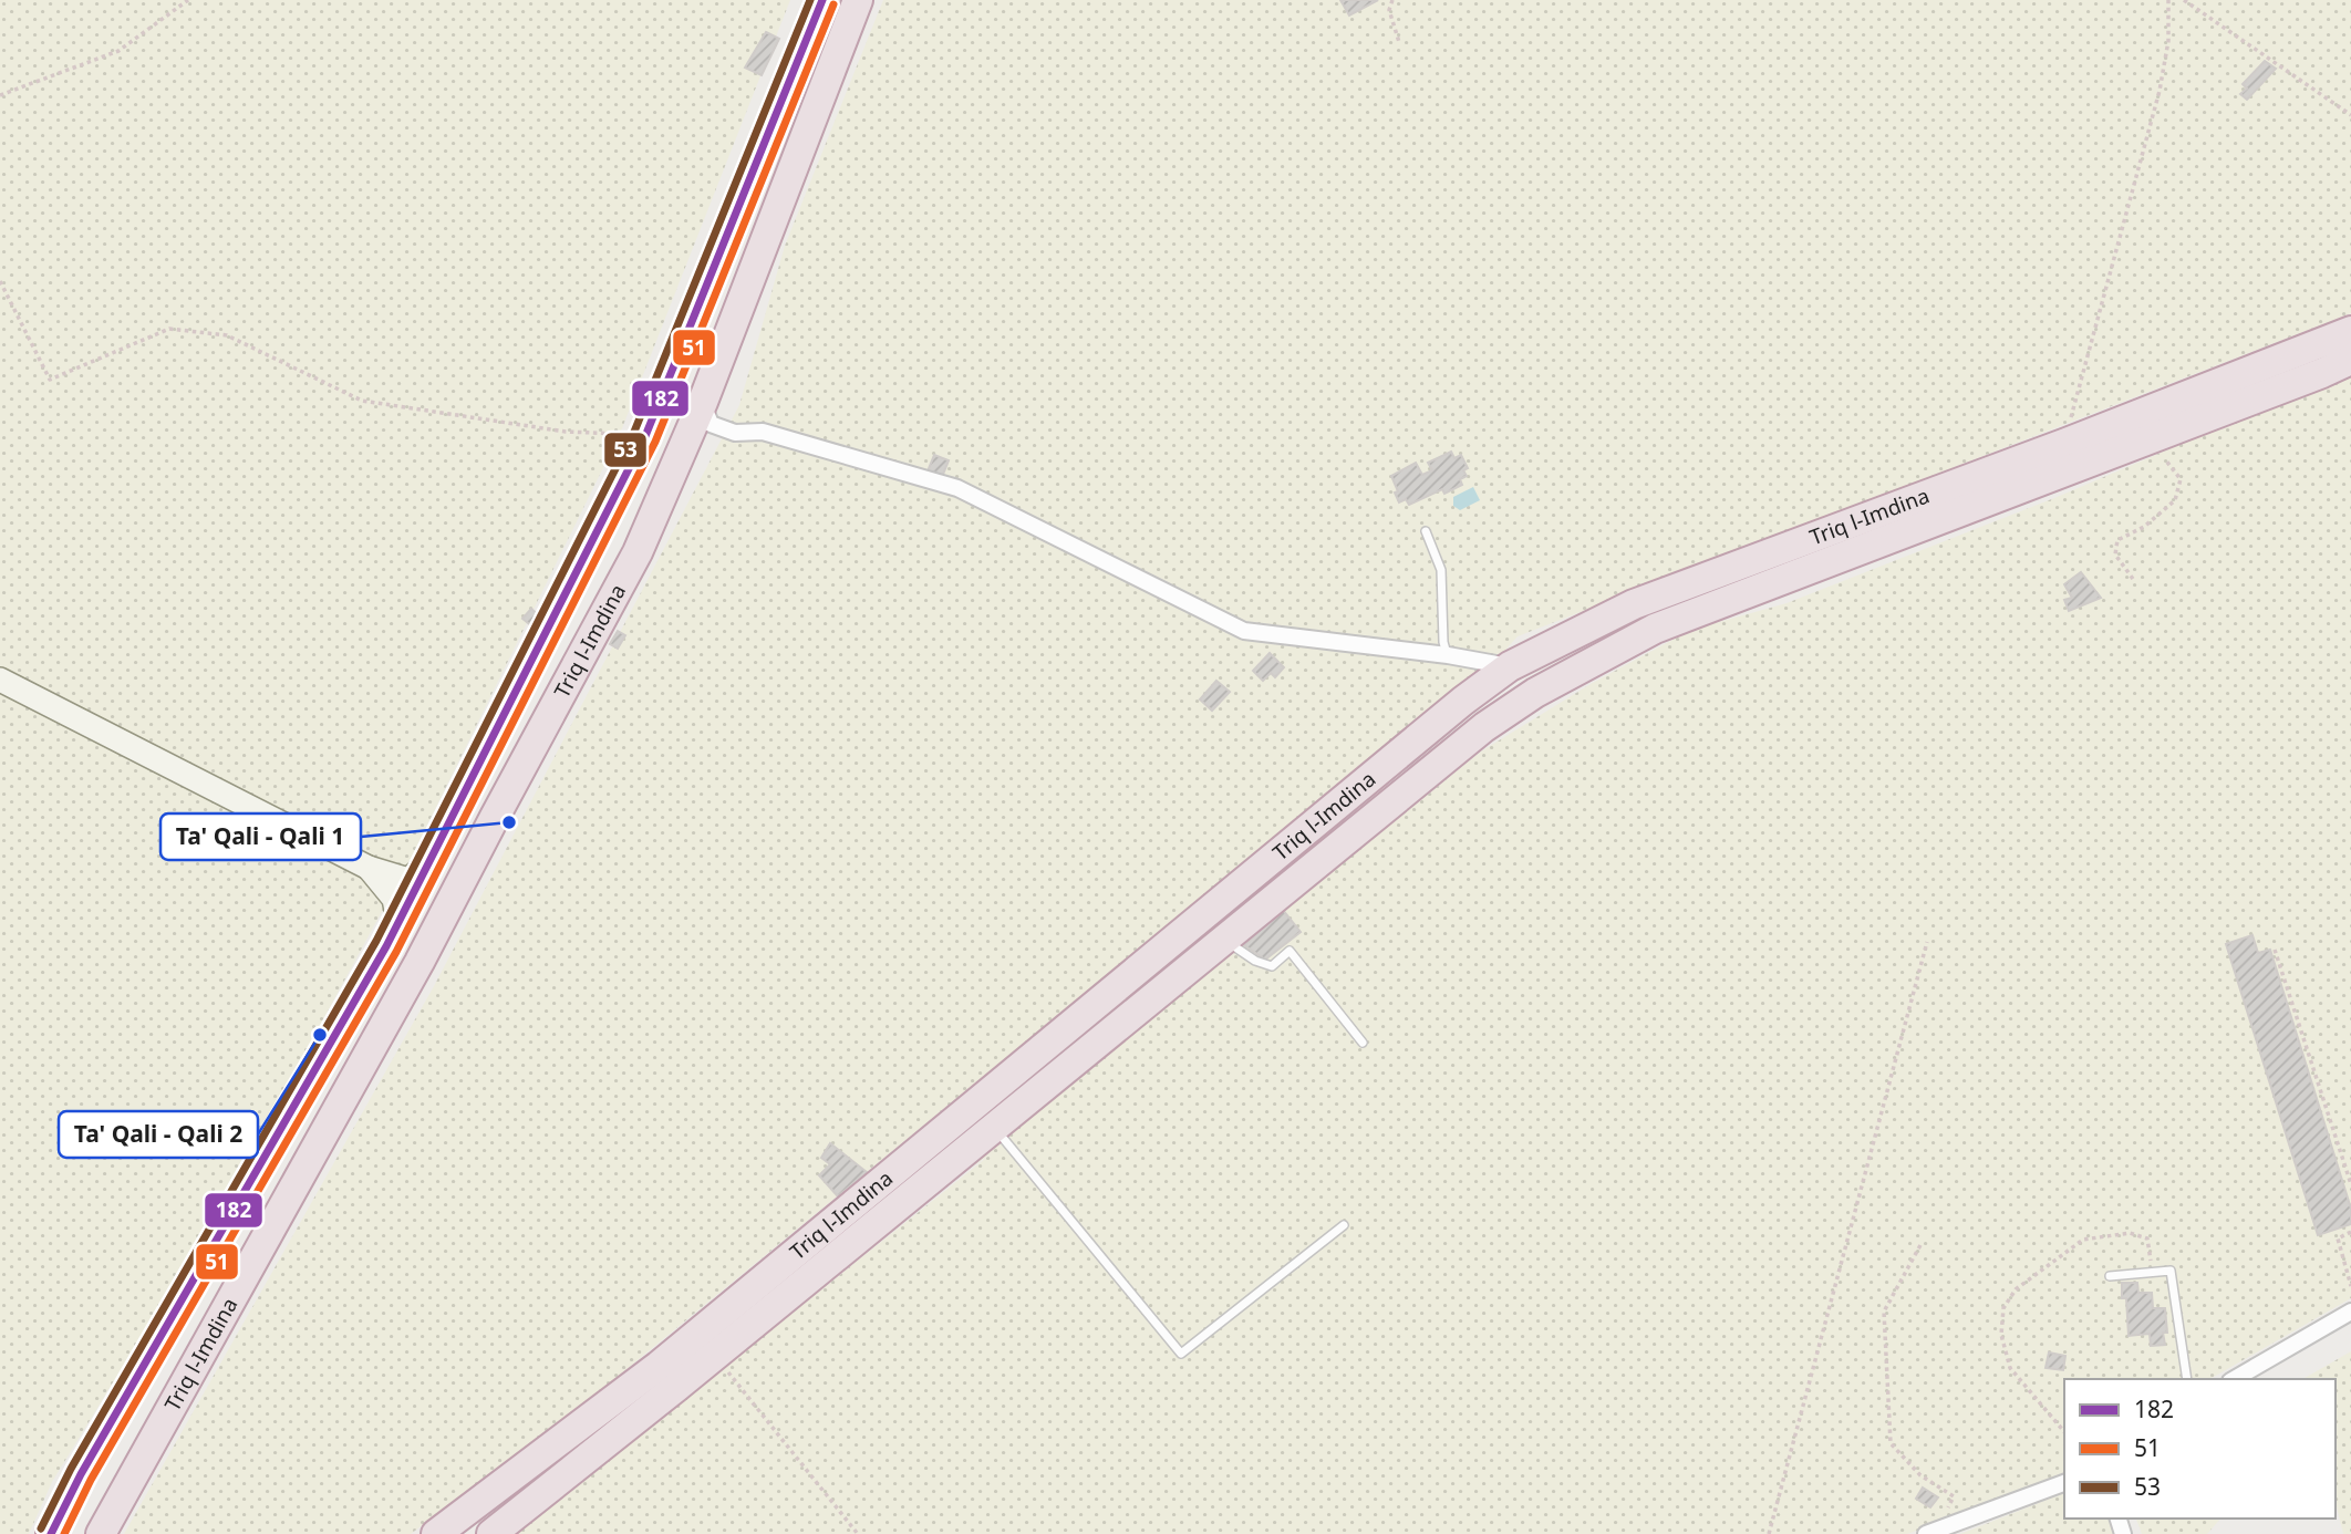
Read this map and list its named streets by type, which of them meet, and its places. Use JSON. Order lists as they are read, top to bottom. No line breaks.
{"streets":{"highway":["Triq l-Imdina"]},"places":["Ta' Qali - Qali 1","Ta' Qali - Qali 2"],"lines":["transit line 182","transit line 53","transit line 51"],"legend":["182","51","53"]}
